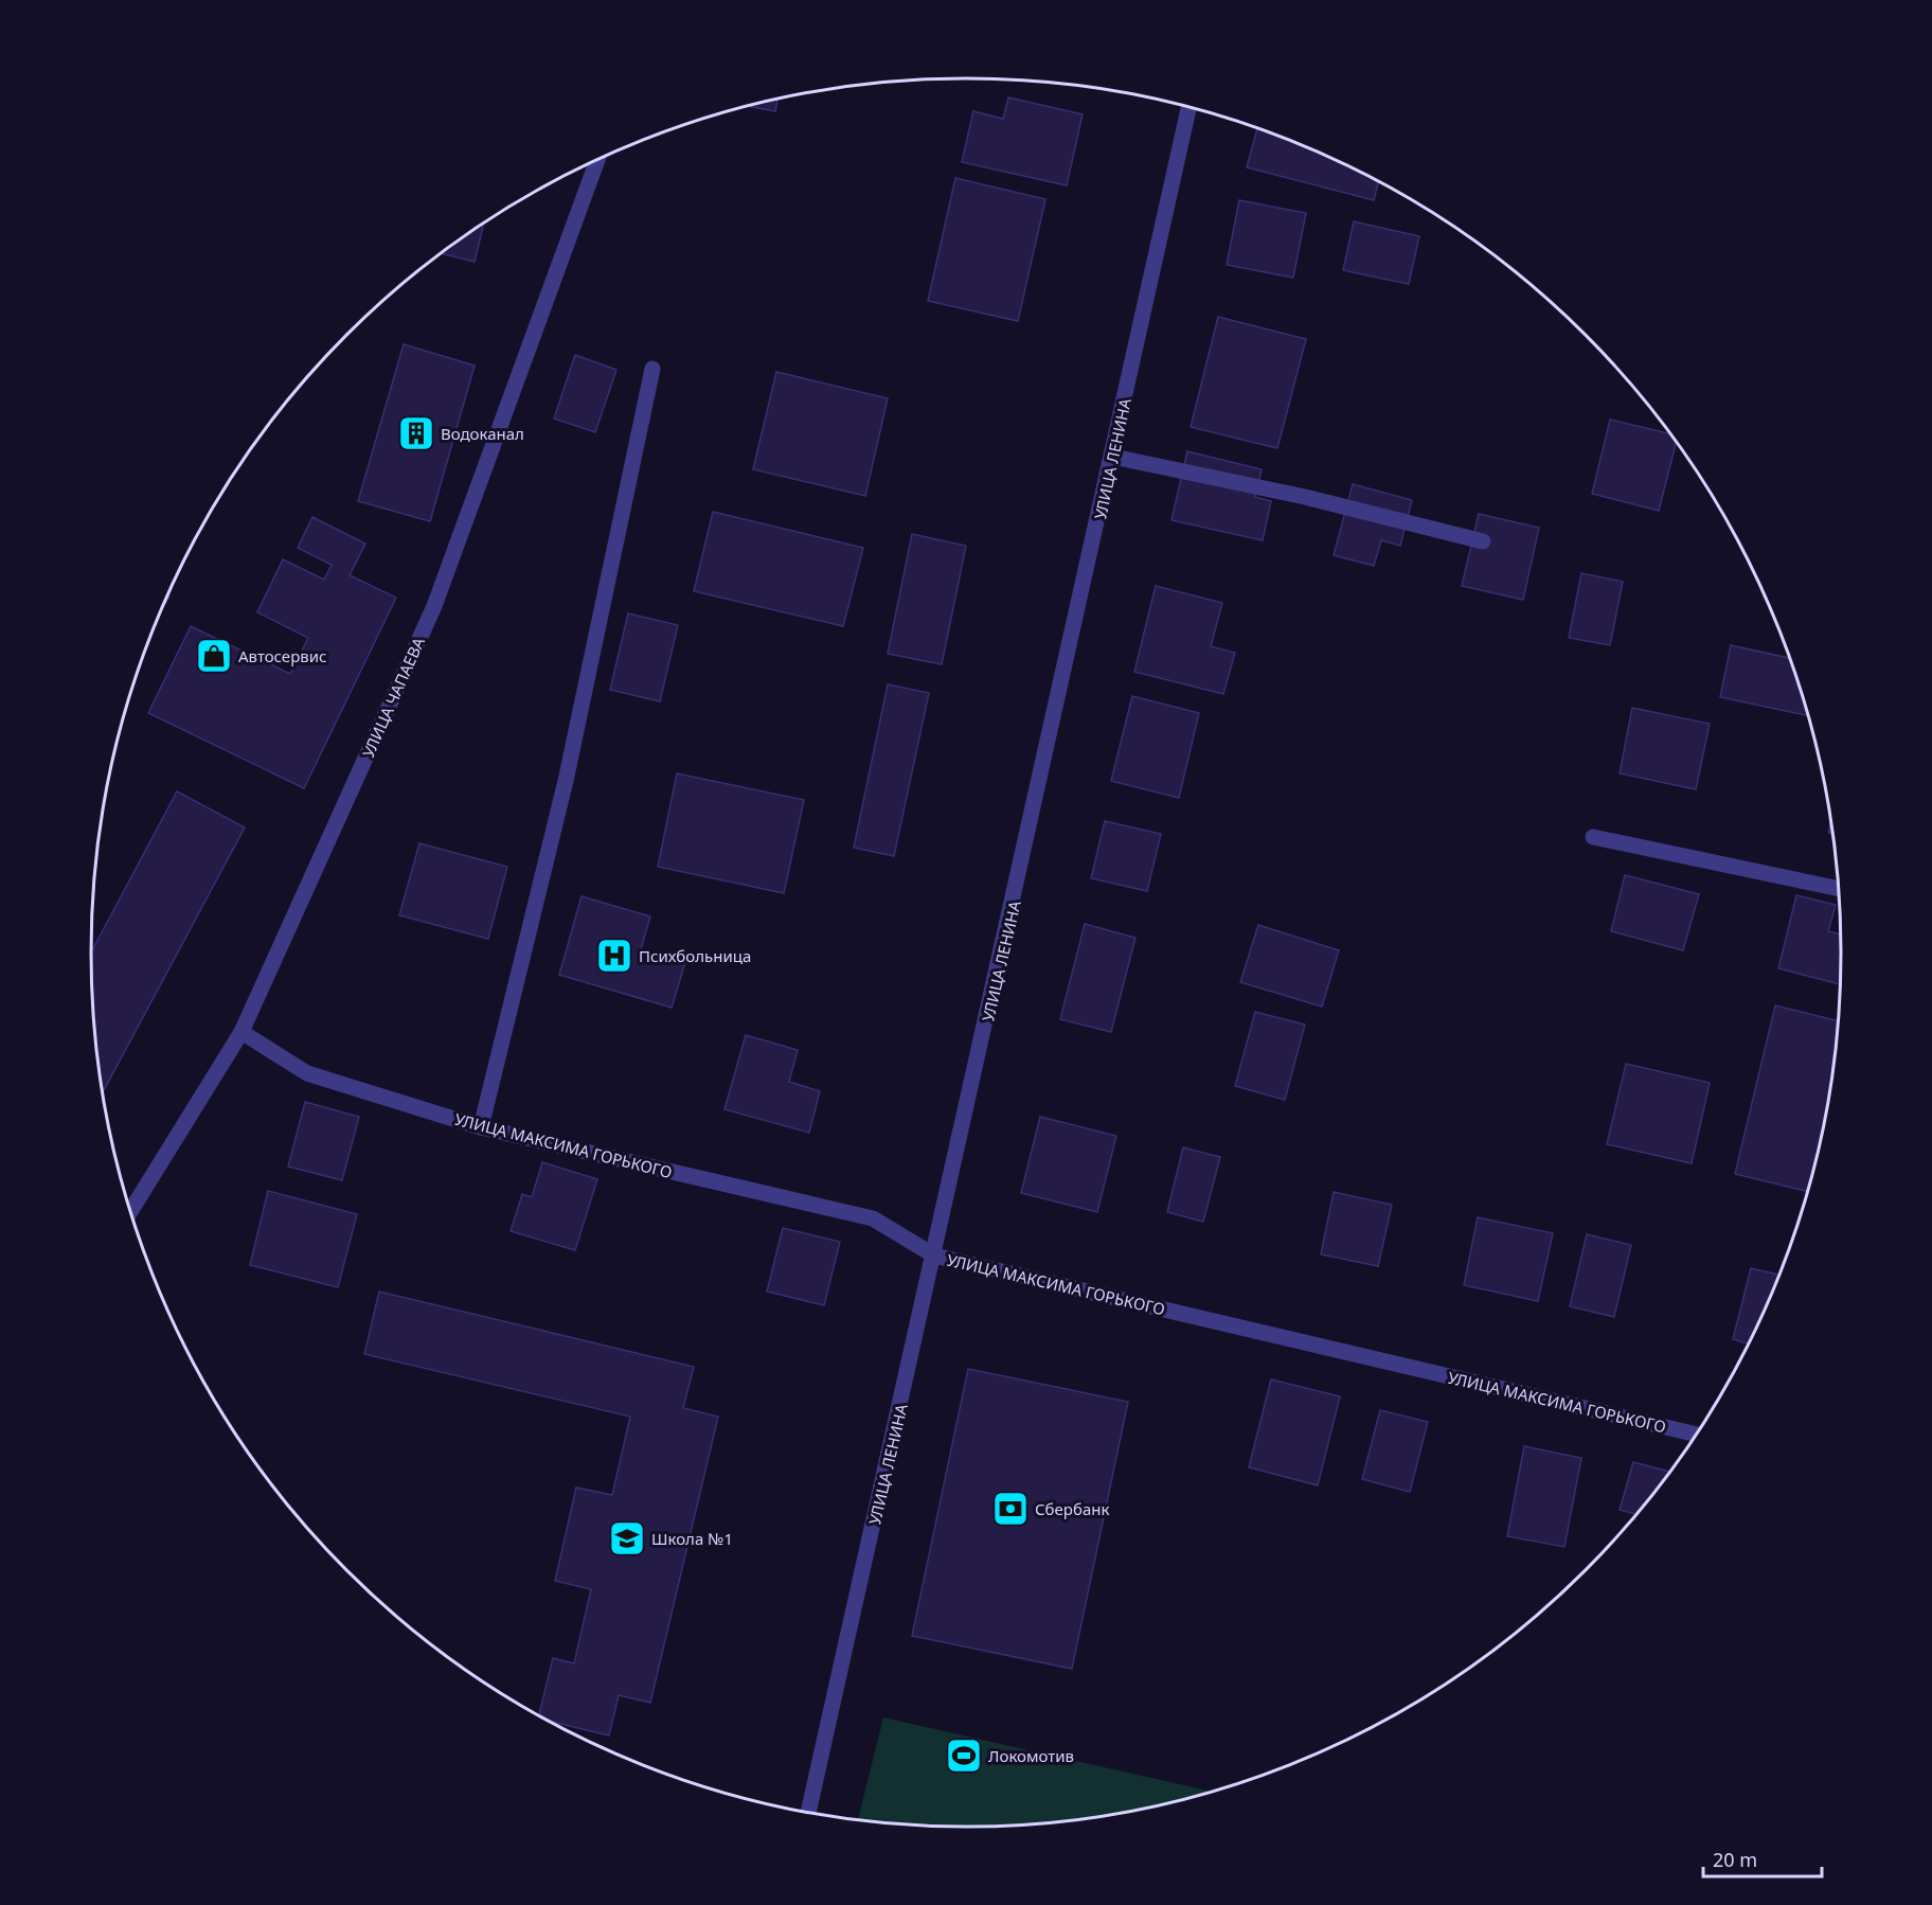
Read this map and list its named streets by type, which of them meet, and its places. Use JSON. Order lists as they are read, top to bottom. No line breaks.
{"streets":{"street":["УЛИЦА ЛЕНИНА","УЛИЦА ЧАПАЕВА","УЛИЦА МАКСИМА ГОРЬКОГО"]},"crossings":[["УЛИЦА ЛЕНИНА","УЛИЦА МАКСИМА ГОРЬКОГО"],["УЛИЦА ЧАПАЕВА","УЛИЦА МАКСИМА ГОРЬКОГО"]],"places":{"building":["Водоканал"],"shop":["Автосервис"],"hospital":["Психбольница"],"bank":["Сбербанк"],"school or university":["Школа №1"],"sports":["Локомотив"]},"scale_bar":"20 m"}
